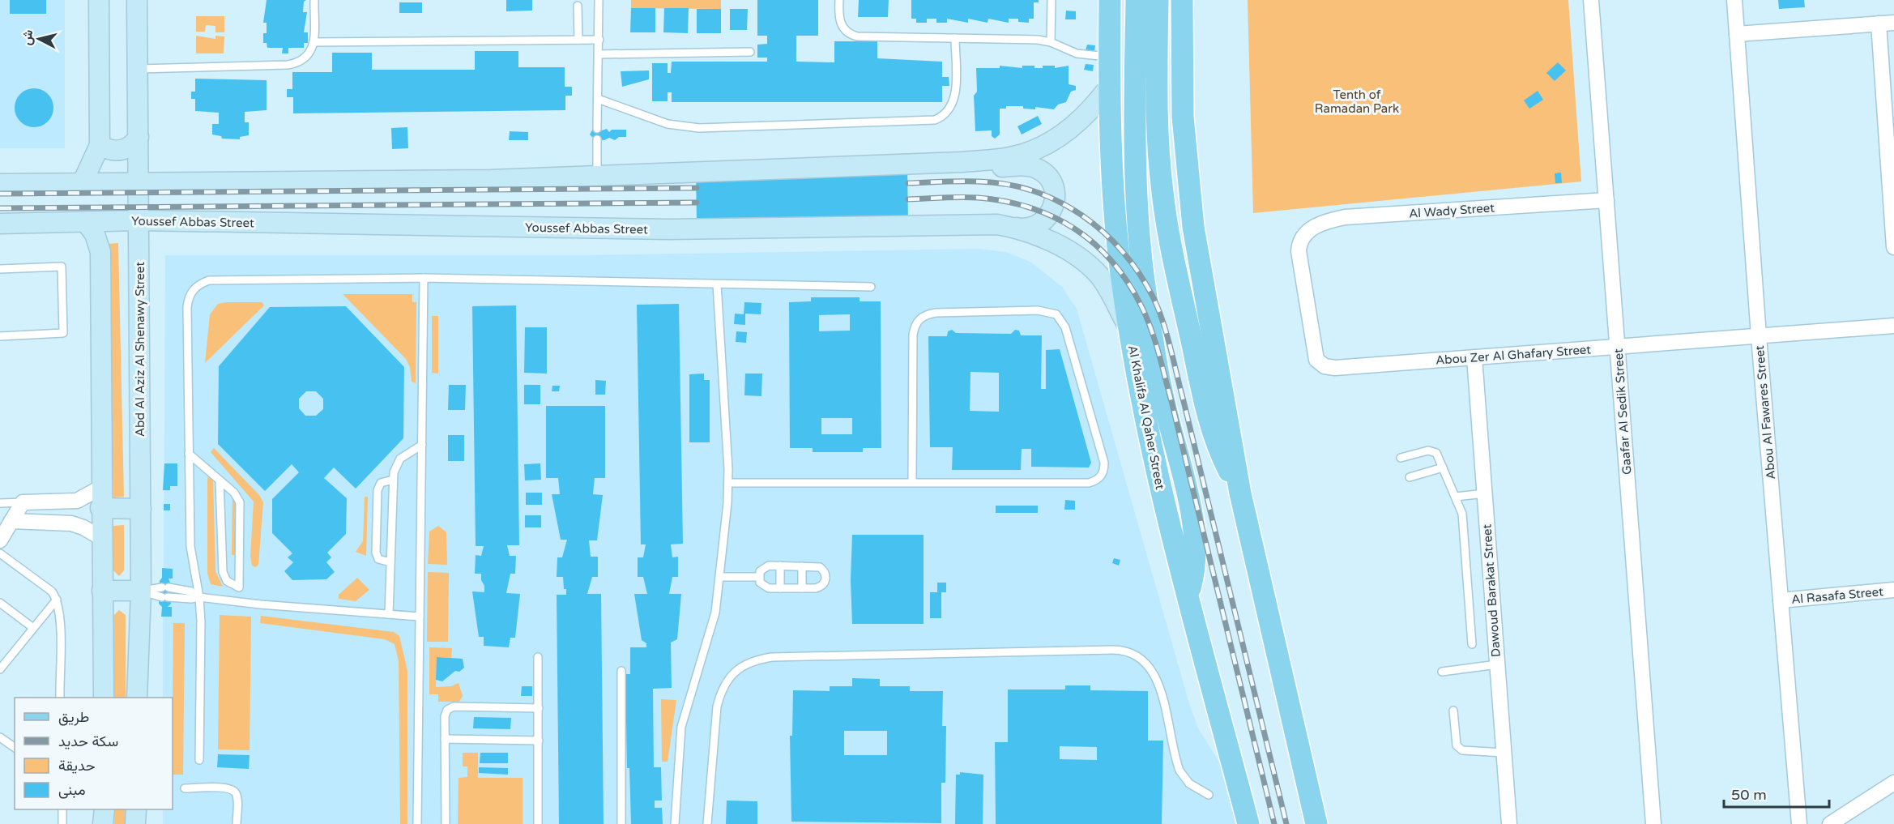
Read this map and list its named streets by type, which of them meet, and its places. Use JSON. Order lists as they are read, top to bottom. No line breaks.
{"streets":{"main road":["Youssef Abbas Street","Abd Al Aziz Al Shenawy Street","Al Khalifa Al Qaher Street"],"street":["Al Wady Street","Abou Zer Al Ghafary Street","Gaafar Al Sedik Street","Abou Al Fawares Street","Dawoud Barakat Street","Al Rasafa Street"]},"crossings":[["Al Wady Street","Abou Zer Al Ghafary Street"],["Al Wady Street","Gaafar Al Sedik Street"],["Youssef Abbas Street","Abd Al Aziz Al Shenawy Street"],["Youssef Abbas Street","Al Khalifa Al Qaher Street"],["Abou Zer Al Ghafary Street","Gaafar Al Sedik Street"],["Abou Zer Al Ghafary Street","Abou Al Fawares Street"],["Abou Zer Al Ghafary Street","Dawoud Barakat Street"],["Abou Al Fawares Street","Al Rasafa Street"]],"parks":["Tenth of Ramadan Park"],"legend":["طريق","سكة حديد","حديقة","مبنى"],"scale_bar":"50 m","north":"left"}
